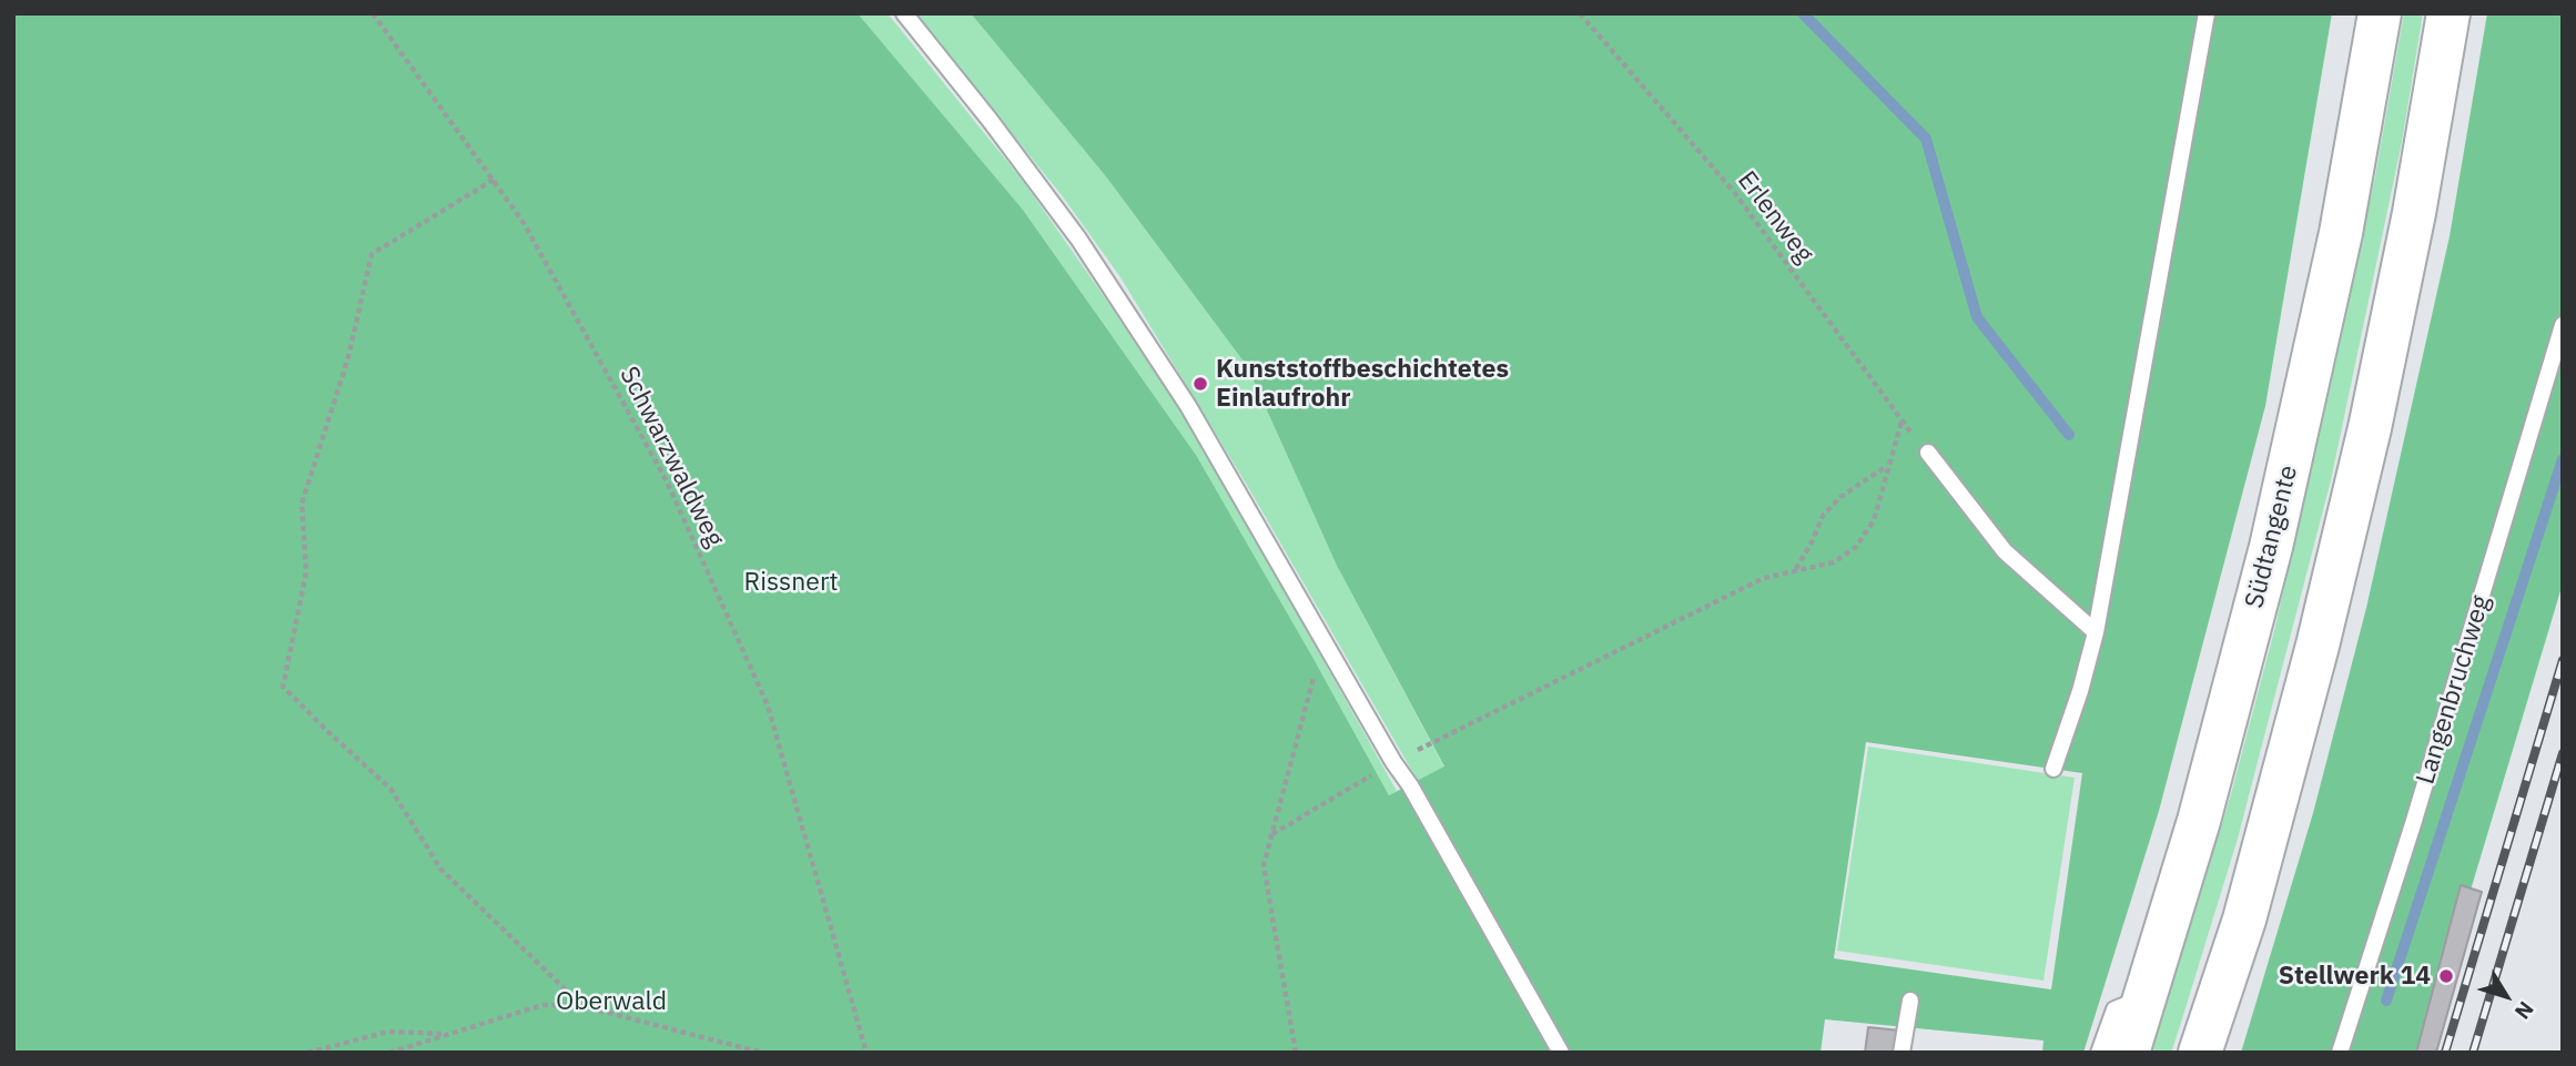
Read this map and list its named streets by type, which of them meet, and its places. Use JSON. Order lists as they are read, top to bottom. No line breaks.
{"streets":{"highway":["Südtangente"],"lane":["Langenbruchweg"],"path":["Erlenweg","Schwarzwaldweg"]},"parks":["Rissnert","Oberwald"],"places":["Kunststoffbeschichtetes Einlaufrohr","Stellwerk 14"],"north":"bottom right"}
